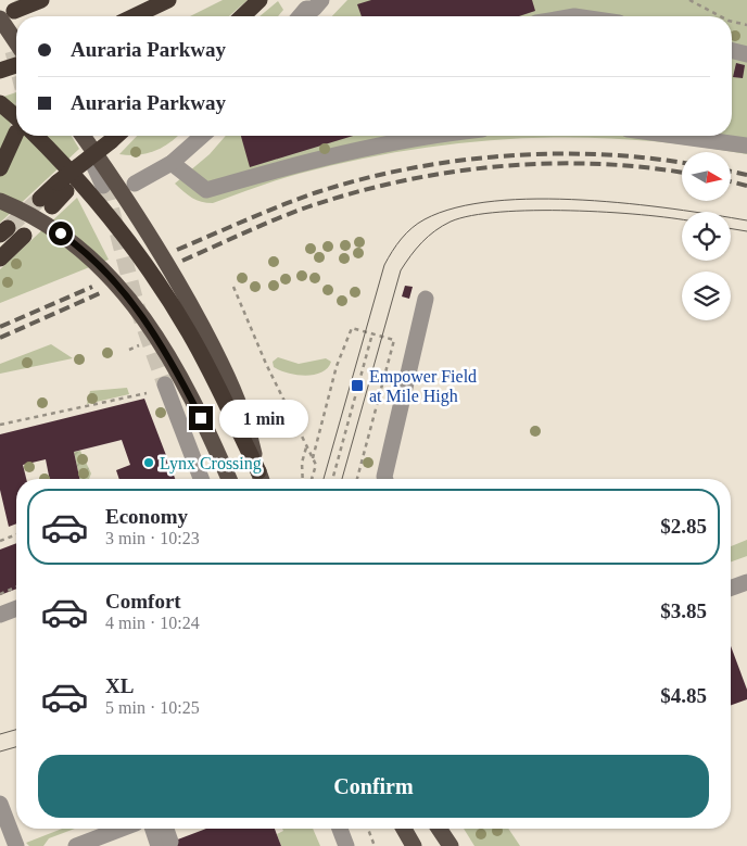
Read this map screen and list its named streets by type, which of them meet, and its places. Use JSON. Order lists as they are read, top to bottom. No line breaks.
{"places":{"transit":["Empower Field at Mile High"],"other":["Lynx Crossing"]},"north":"right","page":{"banner":["Auraria Parkway","Auraria Parkway"],"bubble":"1 min","list":[{"name":"Economy","note":"3 min · 10:23","value":"$2.85"},{"name":"Comfort","note":"4 min · 10:24","value":"$3.85"},{"name":"XL","note":"5 min · 10:25","value":"$4.85"}],"buttons":"Confirm"}}
